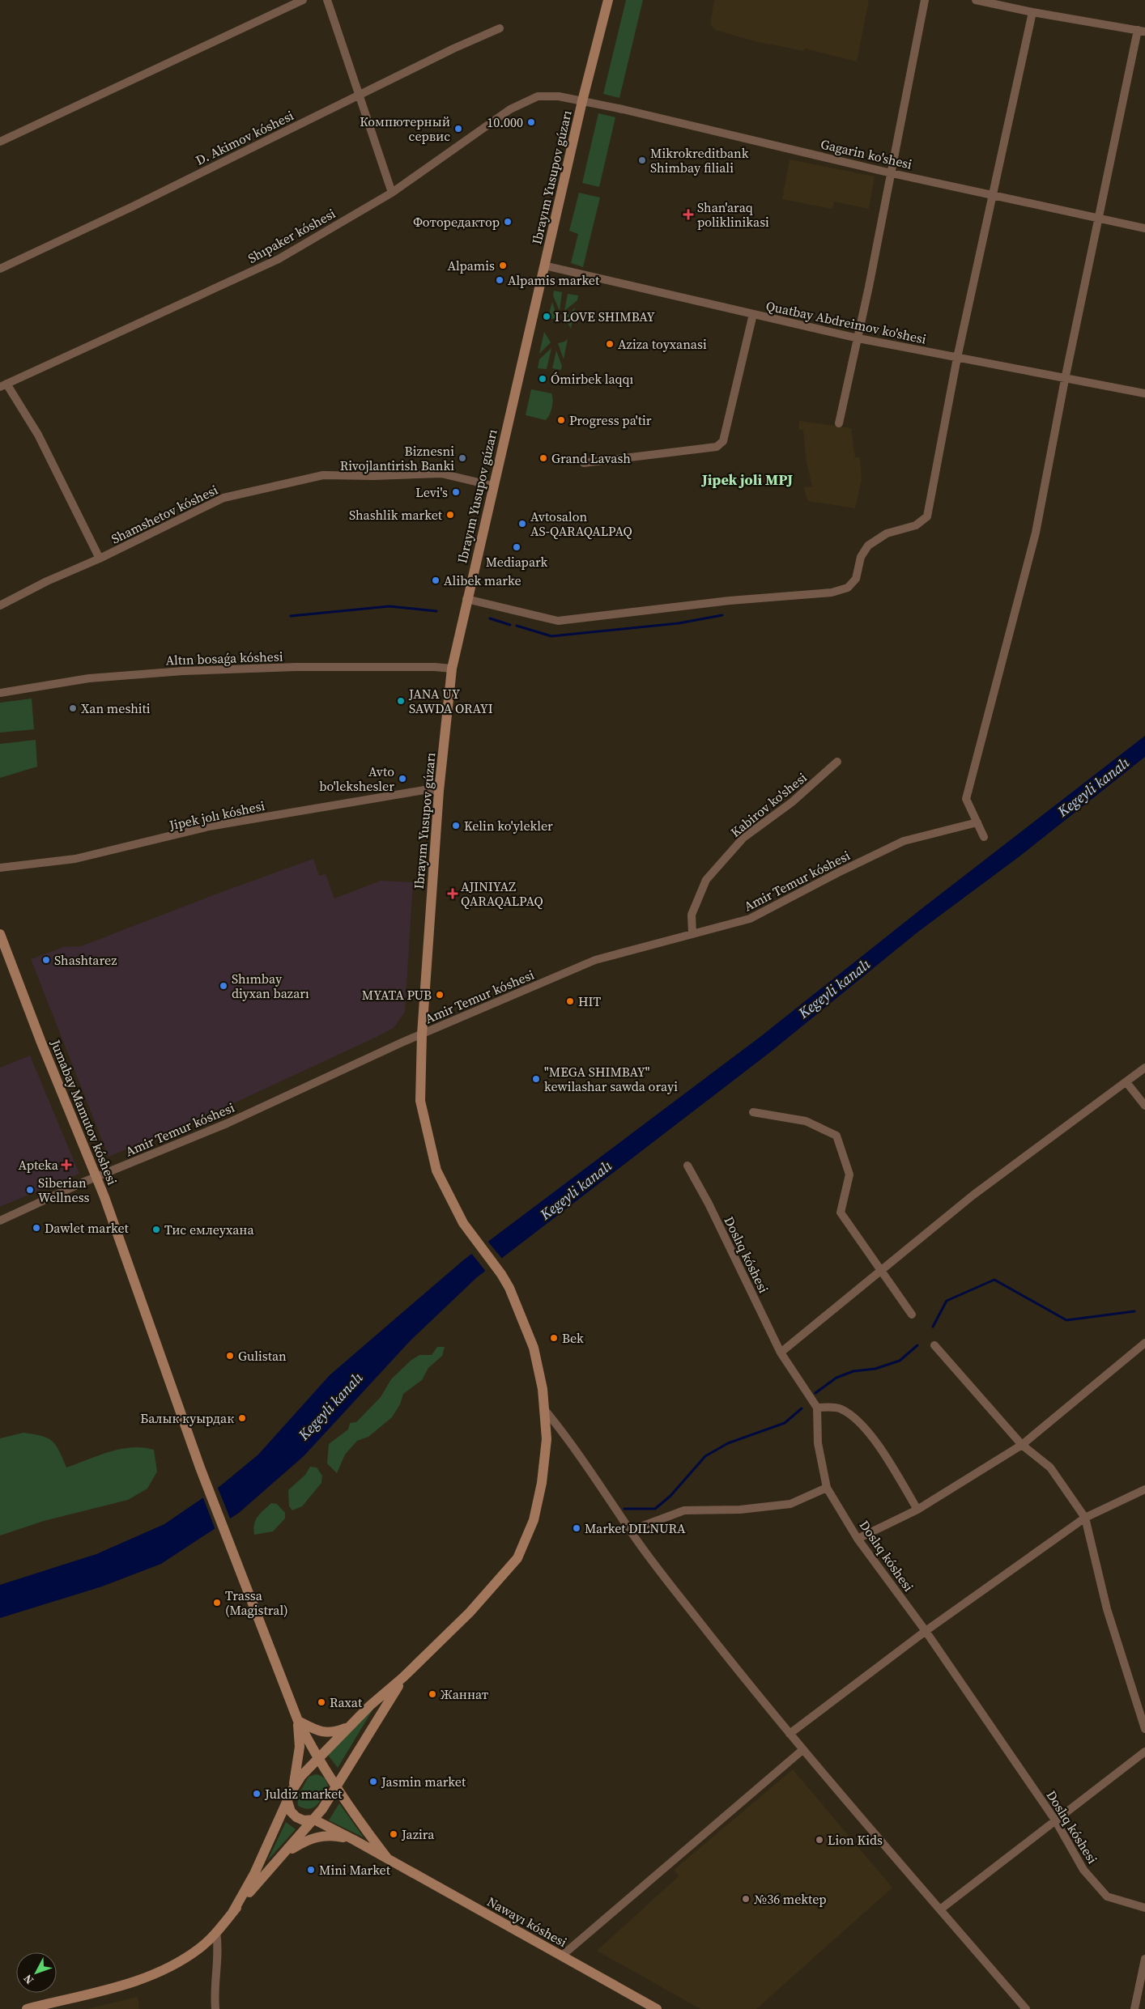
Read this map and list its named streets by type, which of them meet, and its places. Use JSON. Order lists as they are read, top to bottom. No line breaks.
{"streets":{"main road":["Ibrayım Yusupov gúzarı","Jumabay Mamutov kóshesi","Nawayı kóshesi"],"street":["D. Akimov kóshesi","Gagarin ko'shesi","Shıpaker kóshesi","Quatbay Abdreimov ko'shesi","Shamshetov kóshesi","Altın bosaǵa kóshesi","Kabirov ko'shesi","Jipek jolı kóshesi","Amir Temur kóshesi","Doslıq kóshesi"]},"crossings":[["Gagarin ko'shesi","Ibrayım Yusupov gúzarı"],["Gagarin ko'shesi","Shıpaker kóshesi"],["Ibrayım Yusupov gúzarı","Shıpaker kóshesi"],["Ibrayım Yusupov gúzarı","Quatbay Abdreimov ko'shesi"],["Ibrayım Yusupov gúzarı","Shamshetov kóshesi"],["Ibrayım Yusupov gúzarı","Altın bosaǵa kóshesi"],["Ibrayım Yusupov gúzarı","Jipek jolı kóshesi"],["Ibrayım Yusupov gúzarı","Amir Temur kóshesi"],["Kabirov ko'shesi","Amir Temur kóshesi"],["Amir Temur kóshesi","Jumabay Mamutov kóshesi"]],"districts":["Jipek joli MPJ"],"water":["Kegeyli kanalı"],"places":{"other":["10.000","Компютерный сервис","Mikrokreditbank Shimbay filiali","Фоторедактор","Alpamis","Alpamis market","I LOVE SHIMBAY","Aziza toyxanasi","Ómirbek laqqı","Progress pa'tir","Biznesni Rivojlantirish Banki","Grand Lavash","Levi's","Shashlik market","Avtosalon AS-QARAQALPAQ","Mediapark","Alibek marke","JANA UY SAWDA ORAYI","Xan meshiti","Avto bo'lekshesler","Kelin ko'ylekler","Shashtarez","Shımbay diyxan bazarı","MYATA PUB","HIT","\"MEGA SHIMBAY\" kewilashar sawda orayi","Siberian Wellness","Dawlet market","Тис емлеухана","Bek","Gulistan","Балык куырдак","Market DILNURA","Trassa (Magistral)","Жаннат","Raxat","Jasmin market","Juldiz market","Jazira","Lion Kids","Mini Market","№36 mektep"],"health":["Shan'araq poliklinikasi","AJINIYAZ QARAQALPAQ","Apteka"]},"north":"bottom left"}
